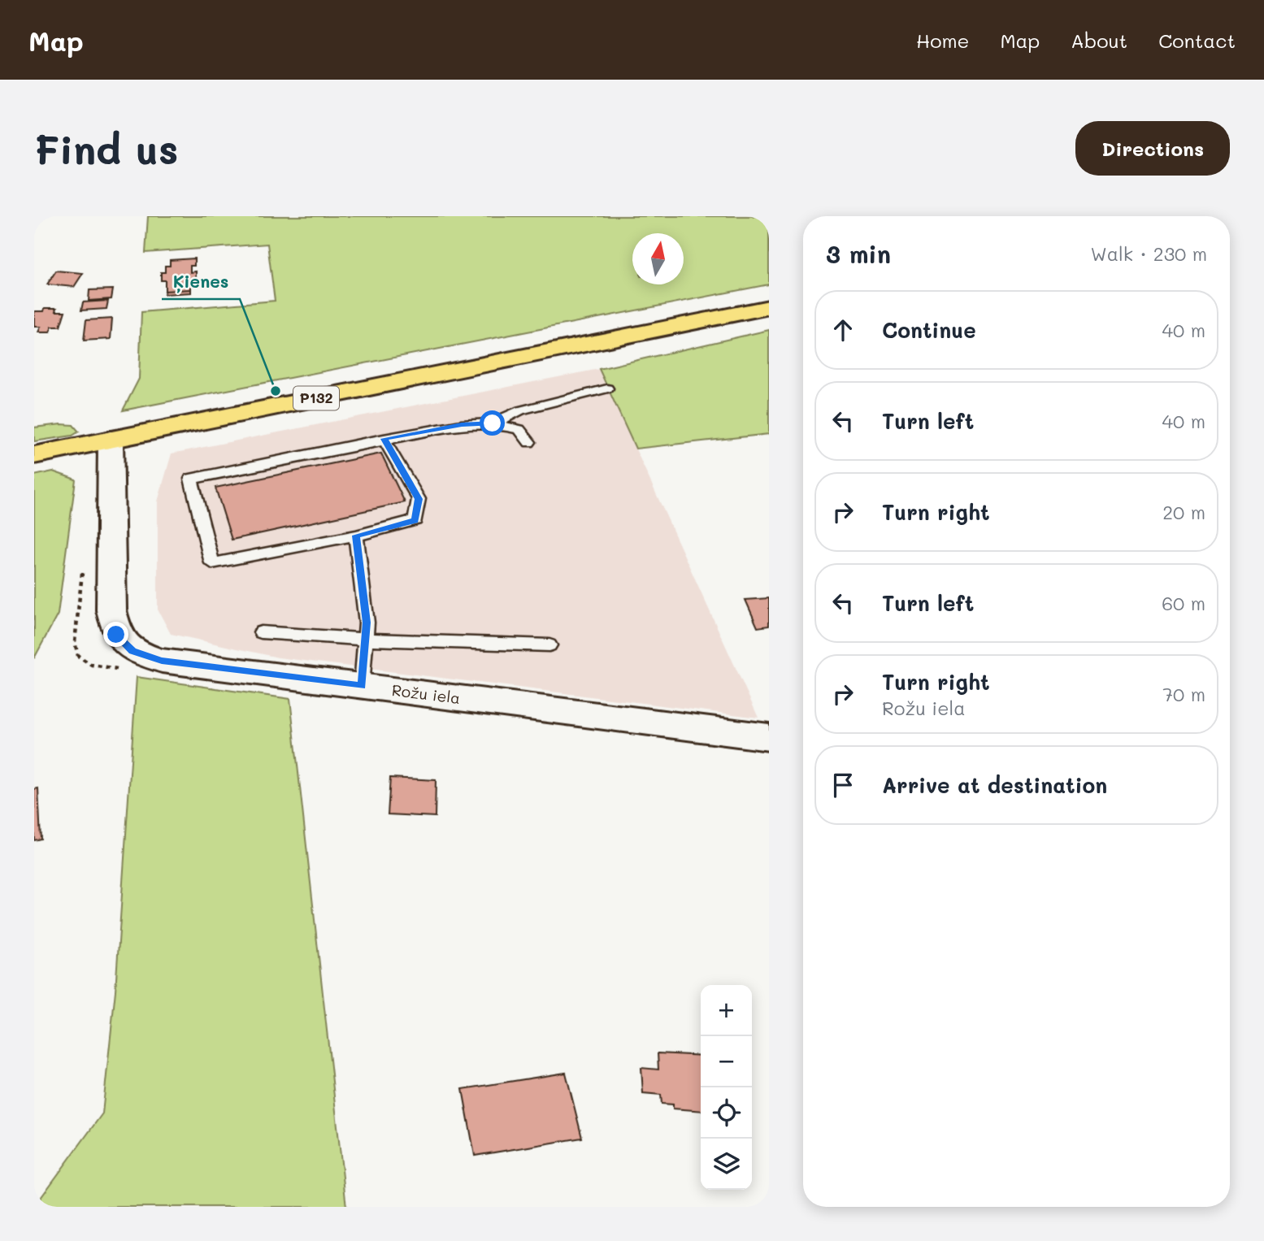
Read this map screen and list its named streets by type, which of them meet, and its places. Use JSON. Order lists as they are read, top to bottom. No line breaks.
{"streets":{"main road":["P132"],"street":["Rožu iela"]},"crossings":[["P132","Rožu iela"]],"places":["Ķienes"],"north":"top","page":{"header":"Map","nav":["Home","Map","About","Contact"],"buttons":"Directions","title":"Find us","heading":["3 min","Walk · 230 m"],"list":[["Continue","40 m"],["Turn left","40 m"],["Turn right","20 m"],["Turn left","60 m"],["Turn right","Rožu iela","70 m"],"Arrive at destination"],"map_buttons":["+","−"]}}
